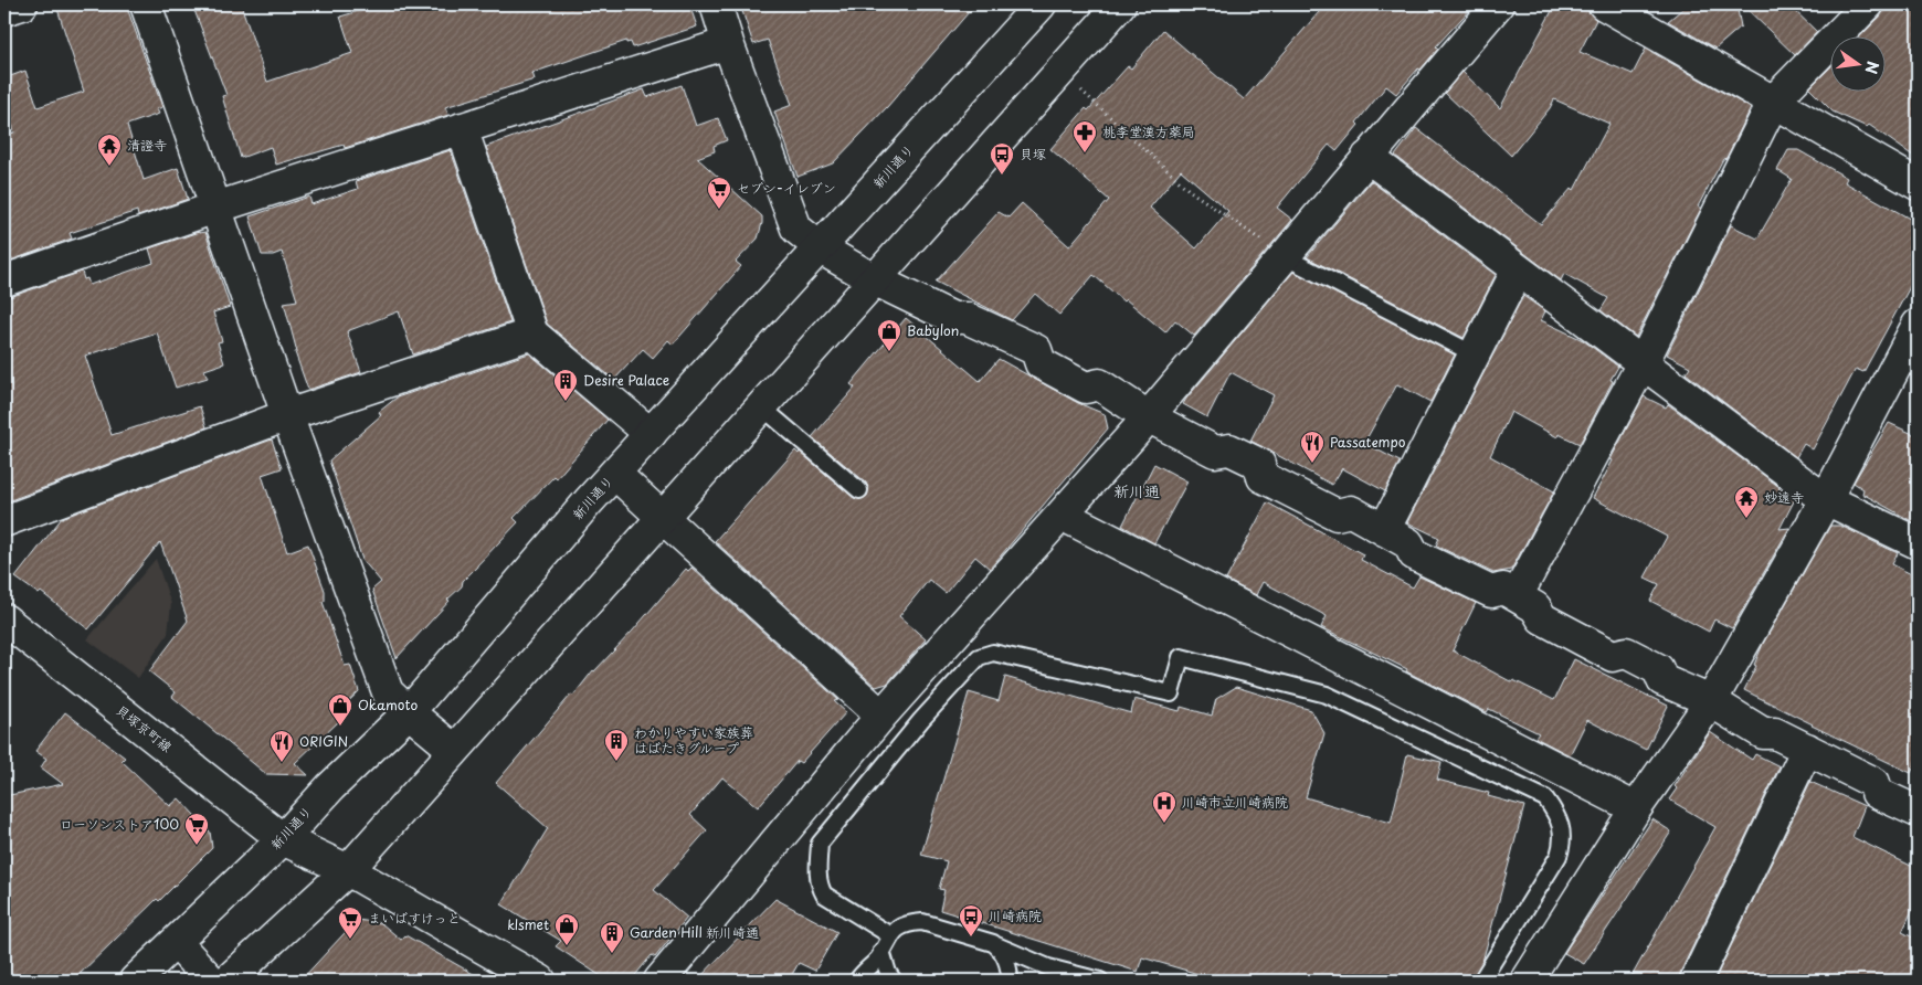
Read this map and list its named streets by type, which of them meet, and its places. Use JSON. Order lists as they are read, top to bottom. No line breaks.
{"streets":{"street":["新川通り","貝塚京町線"]},"crossings":[["新川通り","貝塚京町線"]],"districts":["新川通"],"places":{"pharmacy":["桃李堂漢方薬局"],"temple":["清證寺","妙遠寺"],"bus stop":["貝塚","川崎病院"],"supermarket":["セブン-イレブン","ローソンストア100","まいばすけっと"],"shop":["Babylon","Okamoto","klsmet"],"building":["Desire Palace","わかりやすい家族葬 はばたきグループ","Garden Hill 新川崎通"],"restaurant":["Passatempo","ORIGIN"],"hospital":["川崎市立川崎病院"]},"north":"right"}
